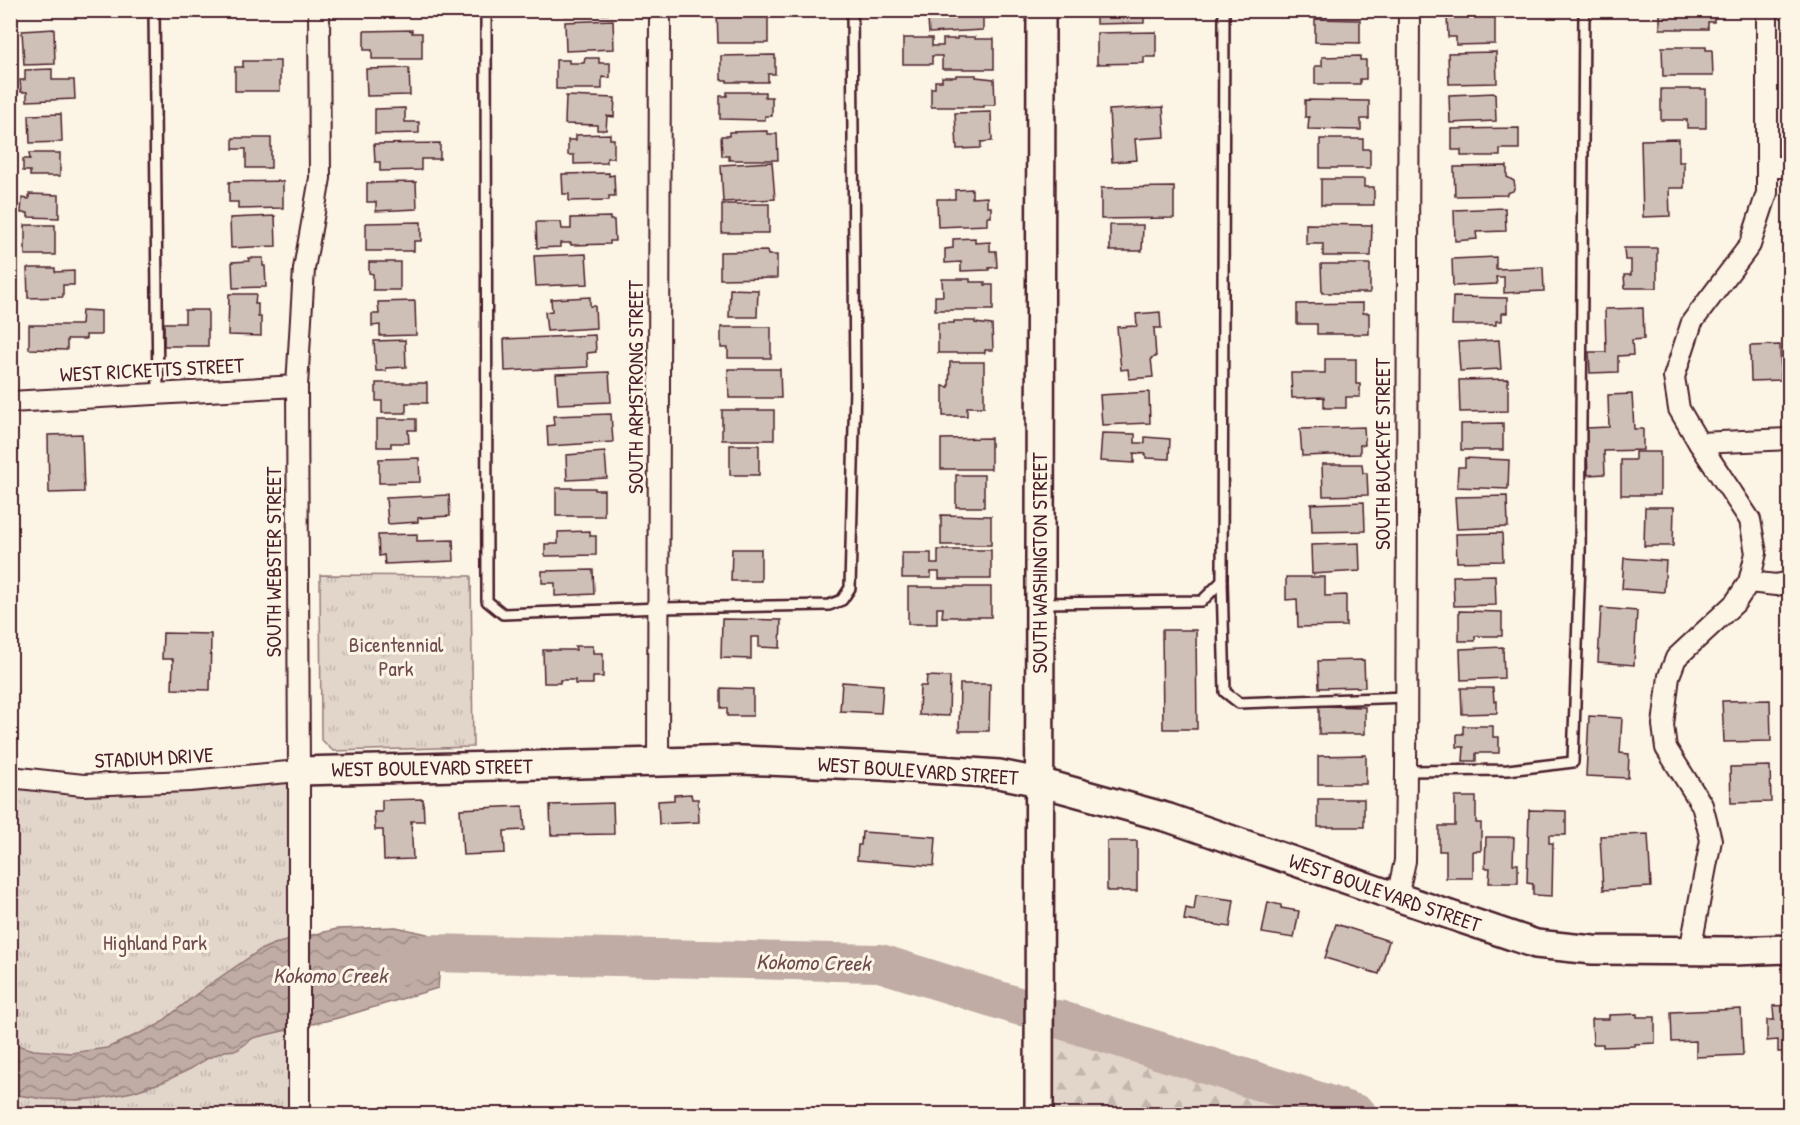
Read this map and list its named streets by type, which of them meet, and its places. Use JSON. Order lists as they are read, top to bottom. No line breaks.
{"streets":{"main road":["SOUTH WASHINGTON STREET","WEST BOULEVARD STREET"],"street":["WEST RICKETTS STREET","SOUTH ARMSTRONG STREET","SOUTH BUCKEYE STREET","SOUTH WEBSTER STREET","STADIUM DRIVE"]},"crossings":[["WEST RICKETTS STREET","SOUTH WEBSTER STREET"],["SOUTH ARMSTRONG STREET","WEST BOULEVARD STREET"],["SOUTH BUCKEYE STREET","WEST BOULEVARD STREET"],["SOUTH WEBSTER STREET","STADIUM DRIVE"],["SOUTH WEBSTER STREET","WEST BOULEVARD STREET"],["SOUTH WASHINGTON STREET","WEST BOULEVARD STREET"],["STADIUM DRIVE","WEST BOULEVARD STREET"]],"water":["Kokomo Creek"],"parks":["Bicentennial Park","Highland Park"]}
